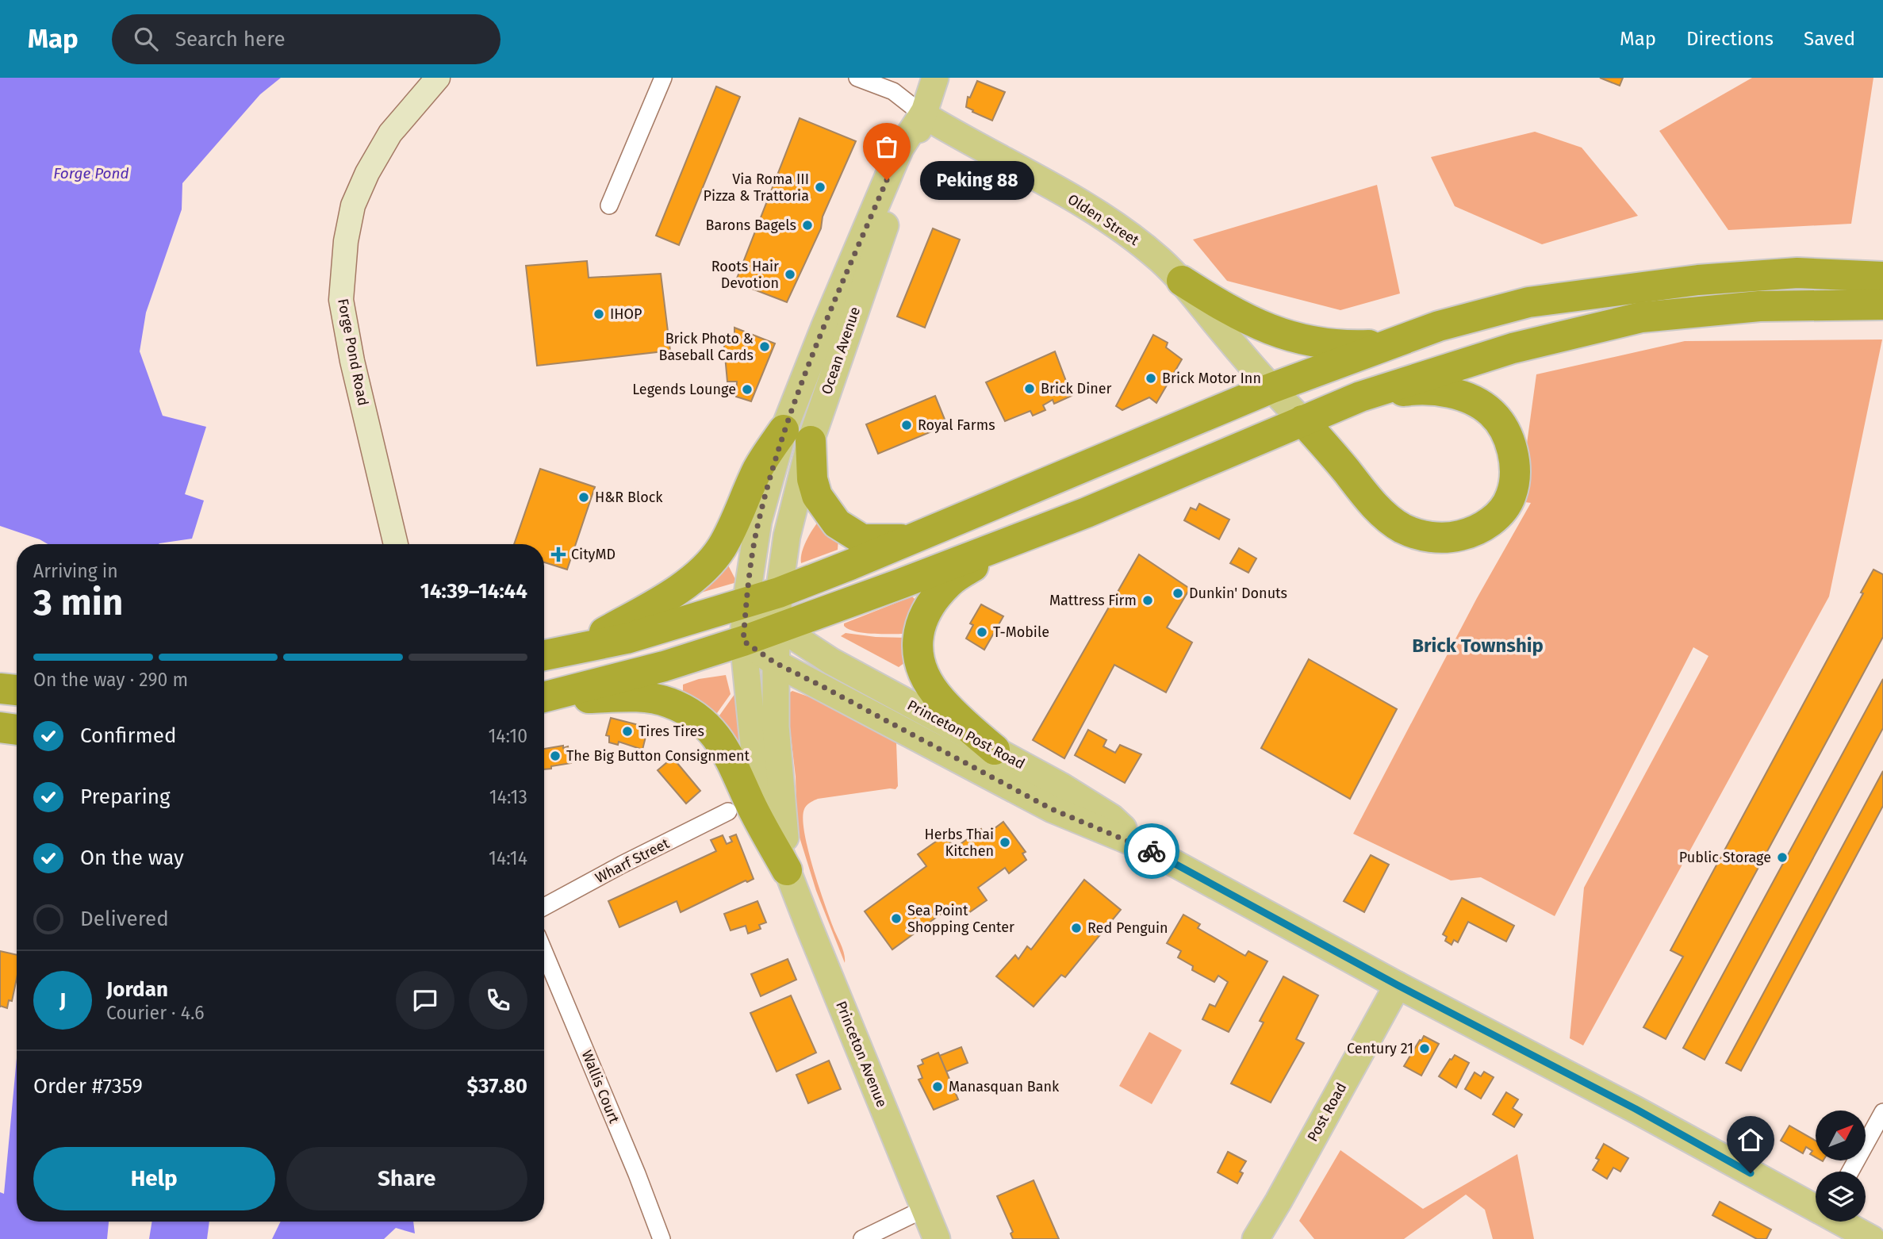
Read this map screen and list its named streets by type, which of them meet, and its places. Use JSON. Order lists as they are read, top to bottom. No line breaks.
{"streets":{"main road":["Olden Street","Ocean Avenue","Princeton Post Road","Princeton Avenue","Post Road"],"street":["Forge Pond Road","Wharf Street","Wallis Court"]},"crossings":[["Olden Street","Ocean Avenue"],["Ocean Avenue","Princeton Post Road"],["Ocean Avenue","Princeton Avenue"],["Princeton Post Road","Princeton Avenue"],["Princeton Post Road","Post Road"]],"districts":["Brick Township"],"water":["Forge Pond"],"places":{"other":["Peking 88","Via Roma III Pizza & Trattoria","Barons Bagels","Roots Hair Devotion","IHOP","Brick Photo & Baseball Cards","Brick Motor Inn","Brick Diner","Legends Lounge","Royal Farms","H&R Block","Dunkin' Donuts","Mattress Firm","T-Mobile","Tires Tires","The Big Button Consignment","Herbs Thai Kitchen","Public Storage","Sea Point Shopping Center","Red Penguin","Century 21","Manasquan Bank"],"health":["CityMD"]},"north":"top right","page":{"header":"Map","search":"Search here","nav":["Map","Directions","Saved"],"bubble":"Peking 88","heading":["3 min","Arriving in","14:39–14:44"],"panel":["Jordan","Courier · 4.6","Order #7359","$37.80"],"bar":"On the way · 290 m","list":[["Confirmed","14:10"],["Preparing","14:13"],["On the way","14:14"],"Delivered"],"round":"J","buttons":["Help","Share"]}}
